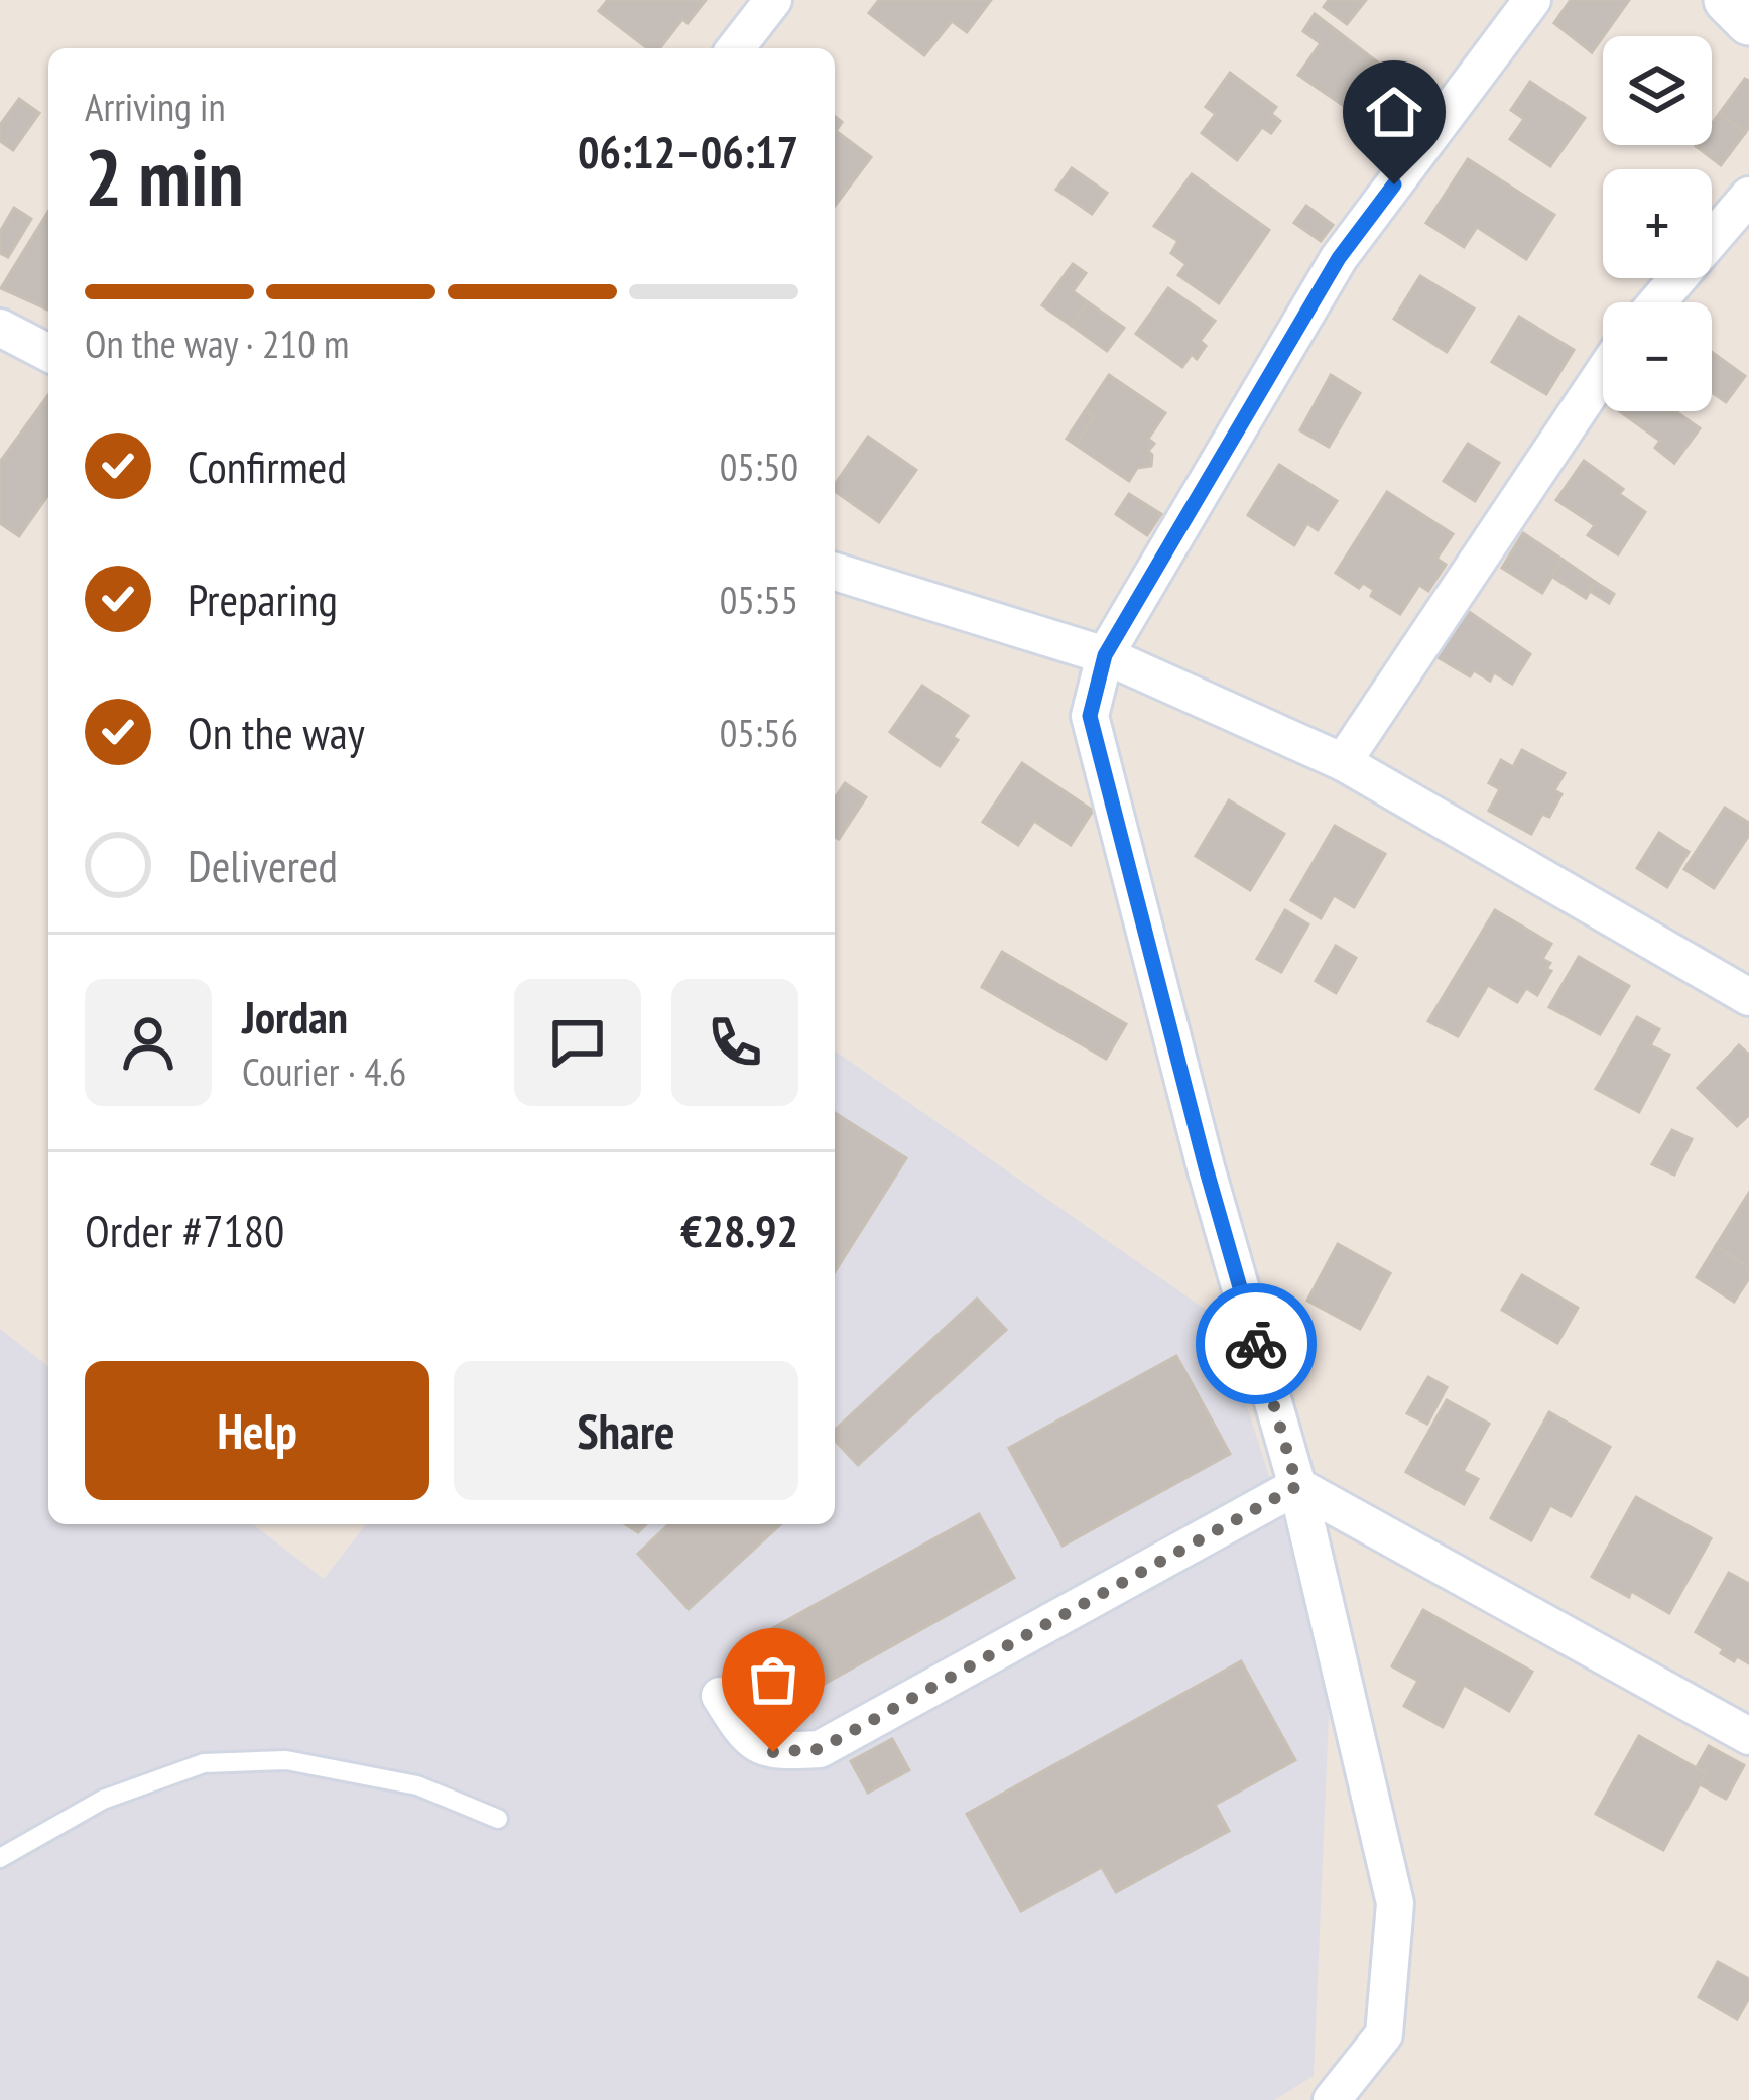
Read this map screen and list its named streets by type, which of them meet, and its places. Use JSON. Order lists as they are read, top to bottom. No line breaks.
{"page":{"map_buttons":["+","−"],"heading":["2 min","Arriving in","06:12–06:17"],"panel":["Jordan","Courier · 4.6","Order #7180","€28.92"],"bar":"On the way · 210 m","list":[["Confirmed","05:50"],["Preparing","05:55"],["On the way","05:56"],"Delivered"],"buttons":["Help","Share"]}}
